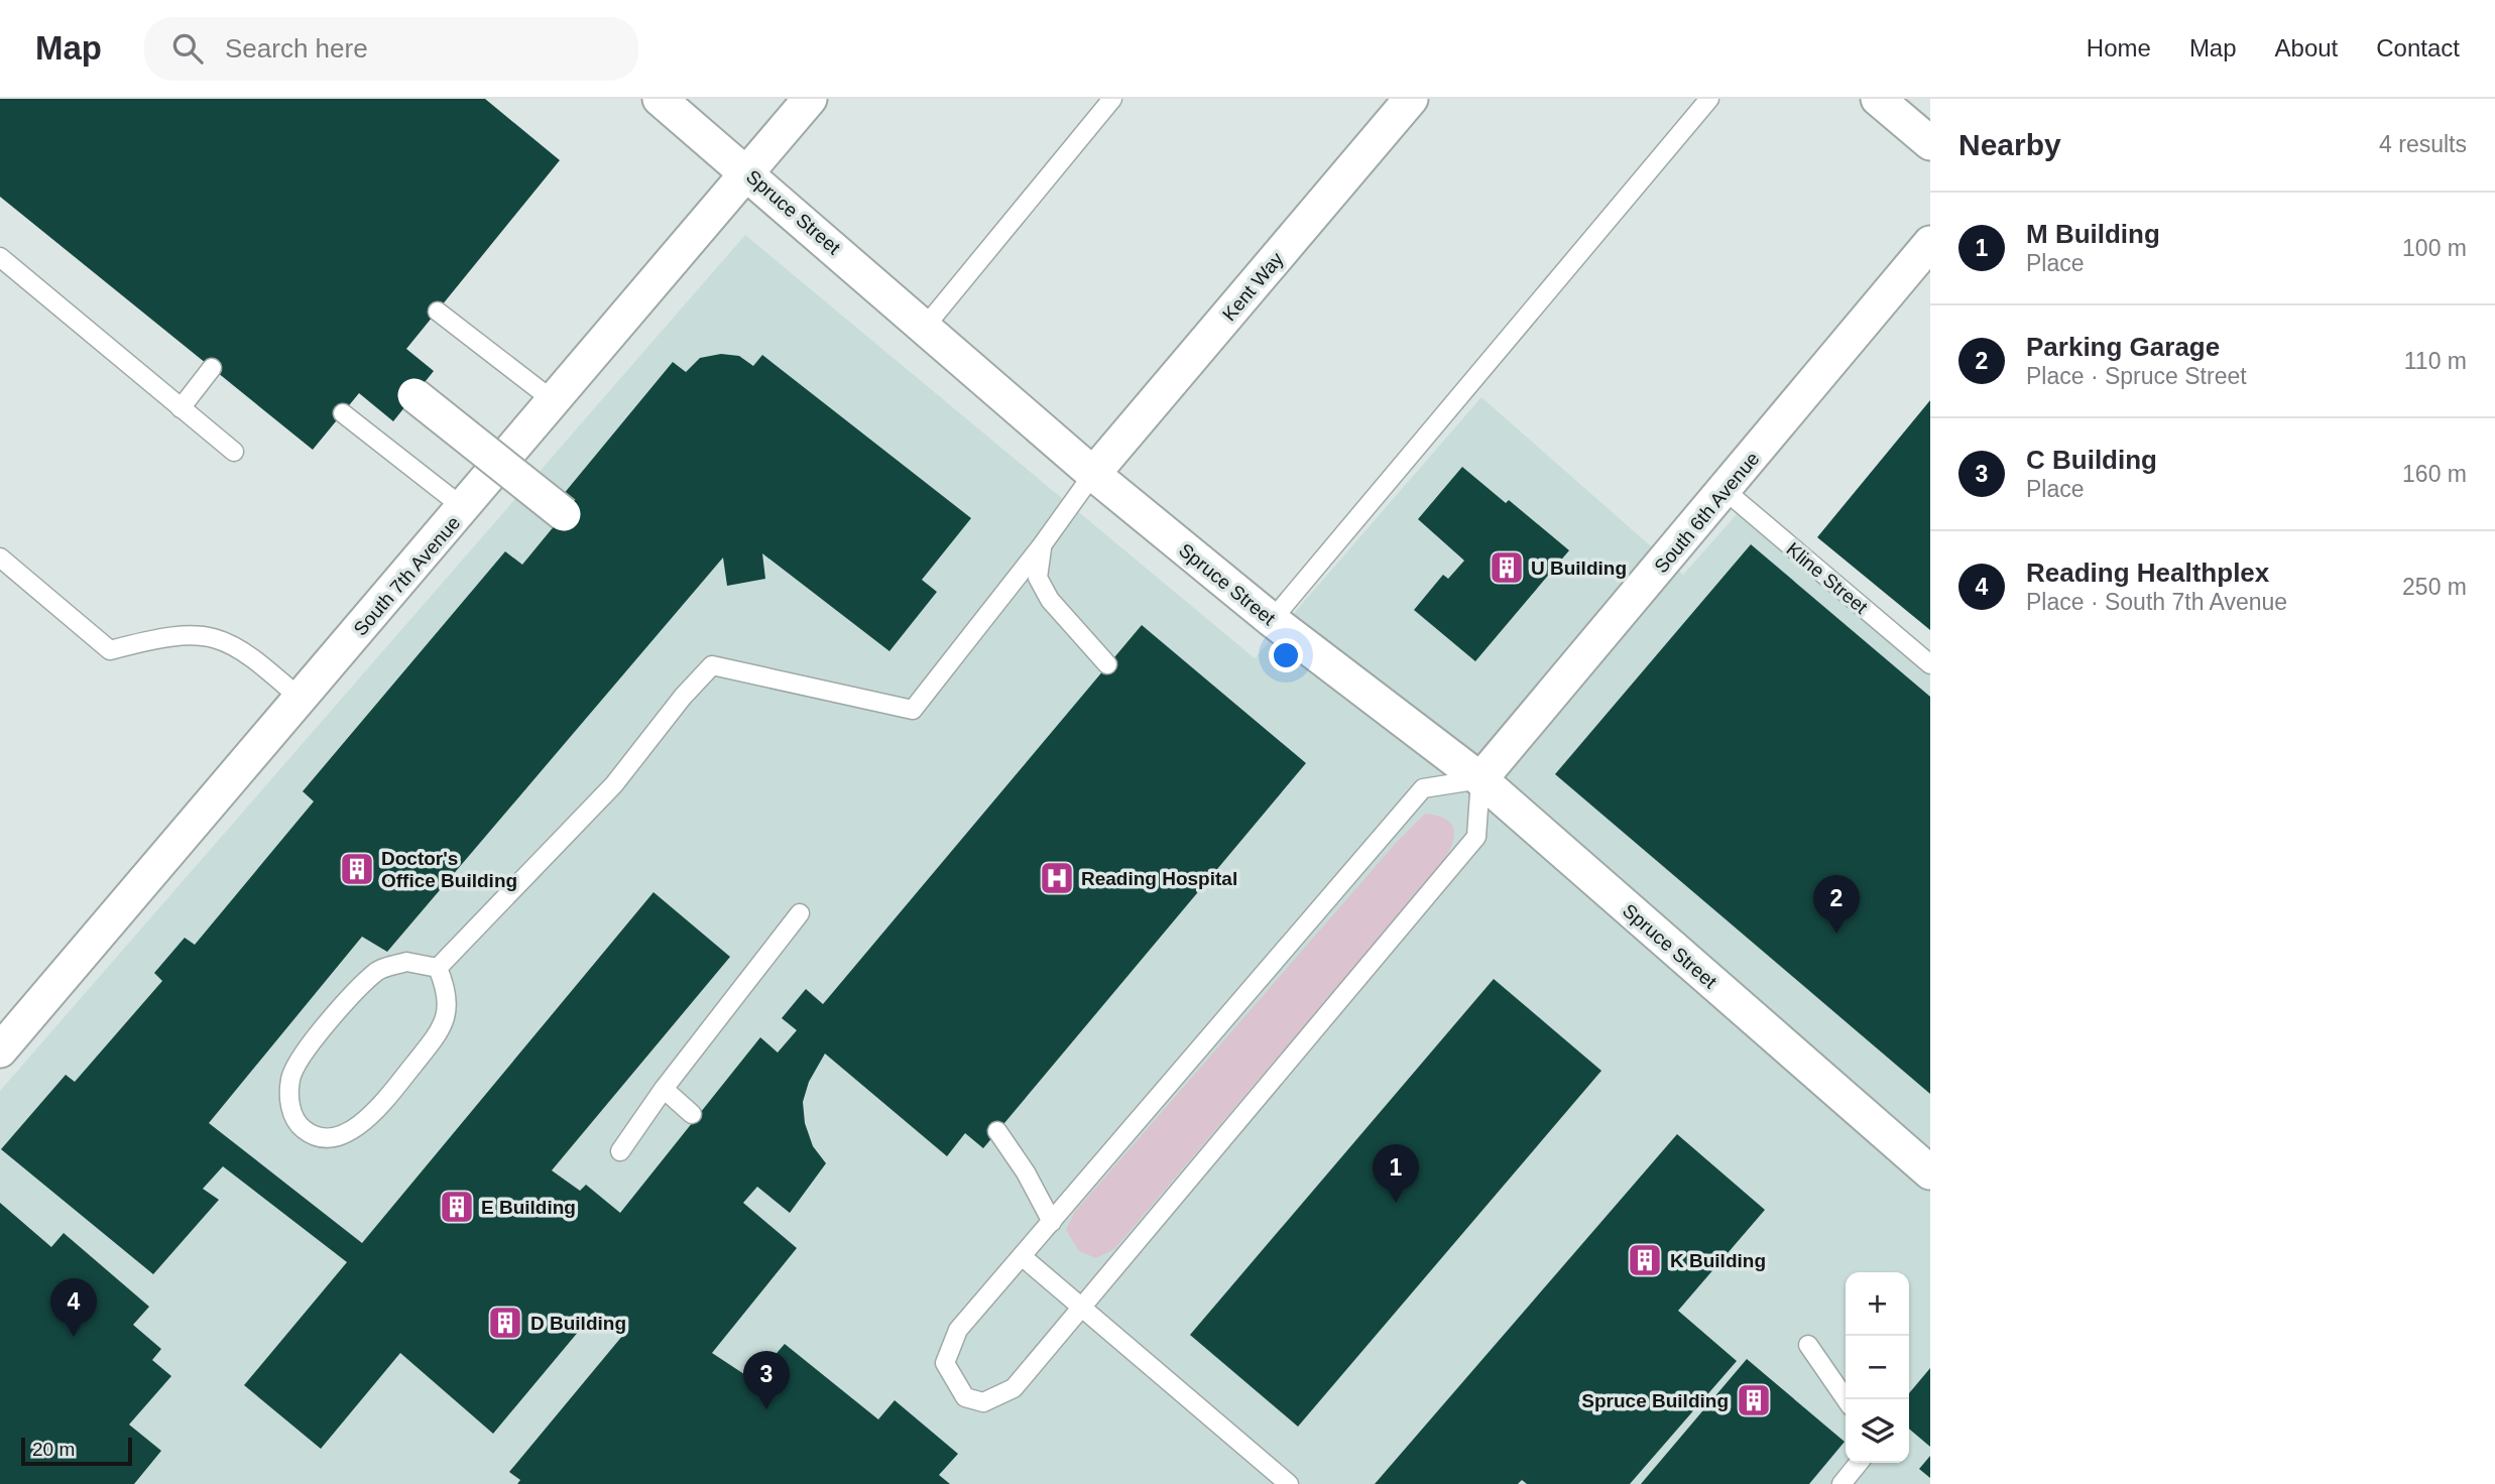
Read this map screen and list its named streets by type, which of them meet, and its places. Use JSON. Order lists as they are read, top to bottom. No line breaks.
{"streets":{"street":["Spruce Street","Kent Way","South 6th Avenue","South 7th Avenue"],"lane":["Kline Street"]},"crossings":[["Spruce Street","Kent Way"],["Spruce Street","South 6th Avenue"],["Spruce Street","South 7th Avenue"],["South 6th Avenue","Kline Street"]],"places":{"building":["U Building","Doctor's Office Building","E Building","K Building","D Building","Spruce Building"],"hospital":["Reading Hospital"]},"scale_bar":"20 m","page":{"header":"Map","search":"Search here","nav":["Home","Map","About","Contact"],"heading":["Nearby","4 results"],"list":[{"mark":"1","name":"M Building","note":"Place","value":"100 m"},{"mark":"2","name":"Parking Garage","note":"Place · Spruce Street","value":"110 m"},{"mark":"3","name":"C Building","note":"Place","value":"160 m"},{"mark":"4","name":"Reading Healthplex","note":"Place · South 7th Avenue","value":"250 m"}],"pins":["2","1","4","3"],"map_buttons":["+","−"],"scale":"20 m"}}
